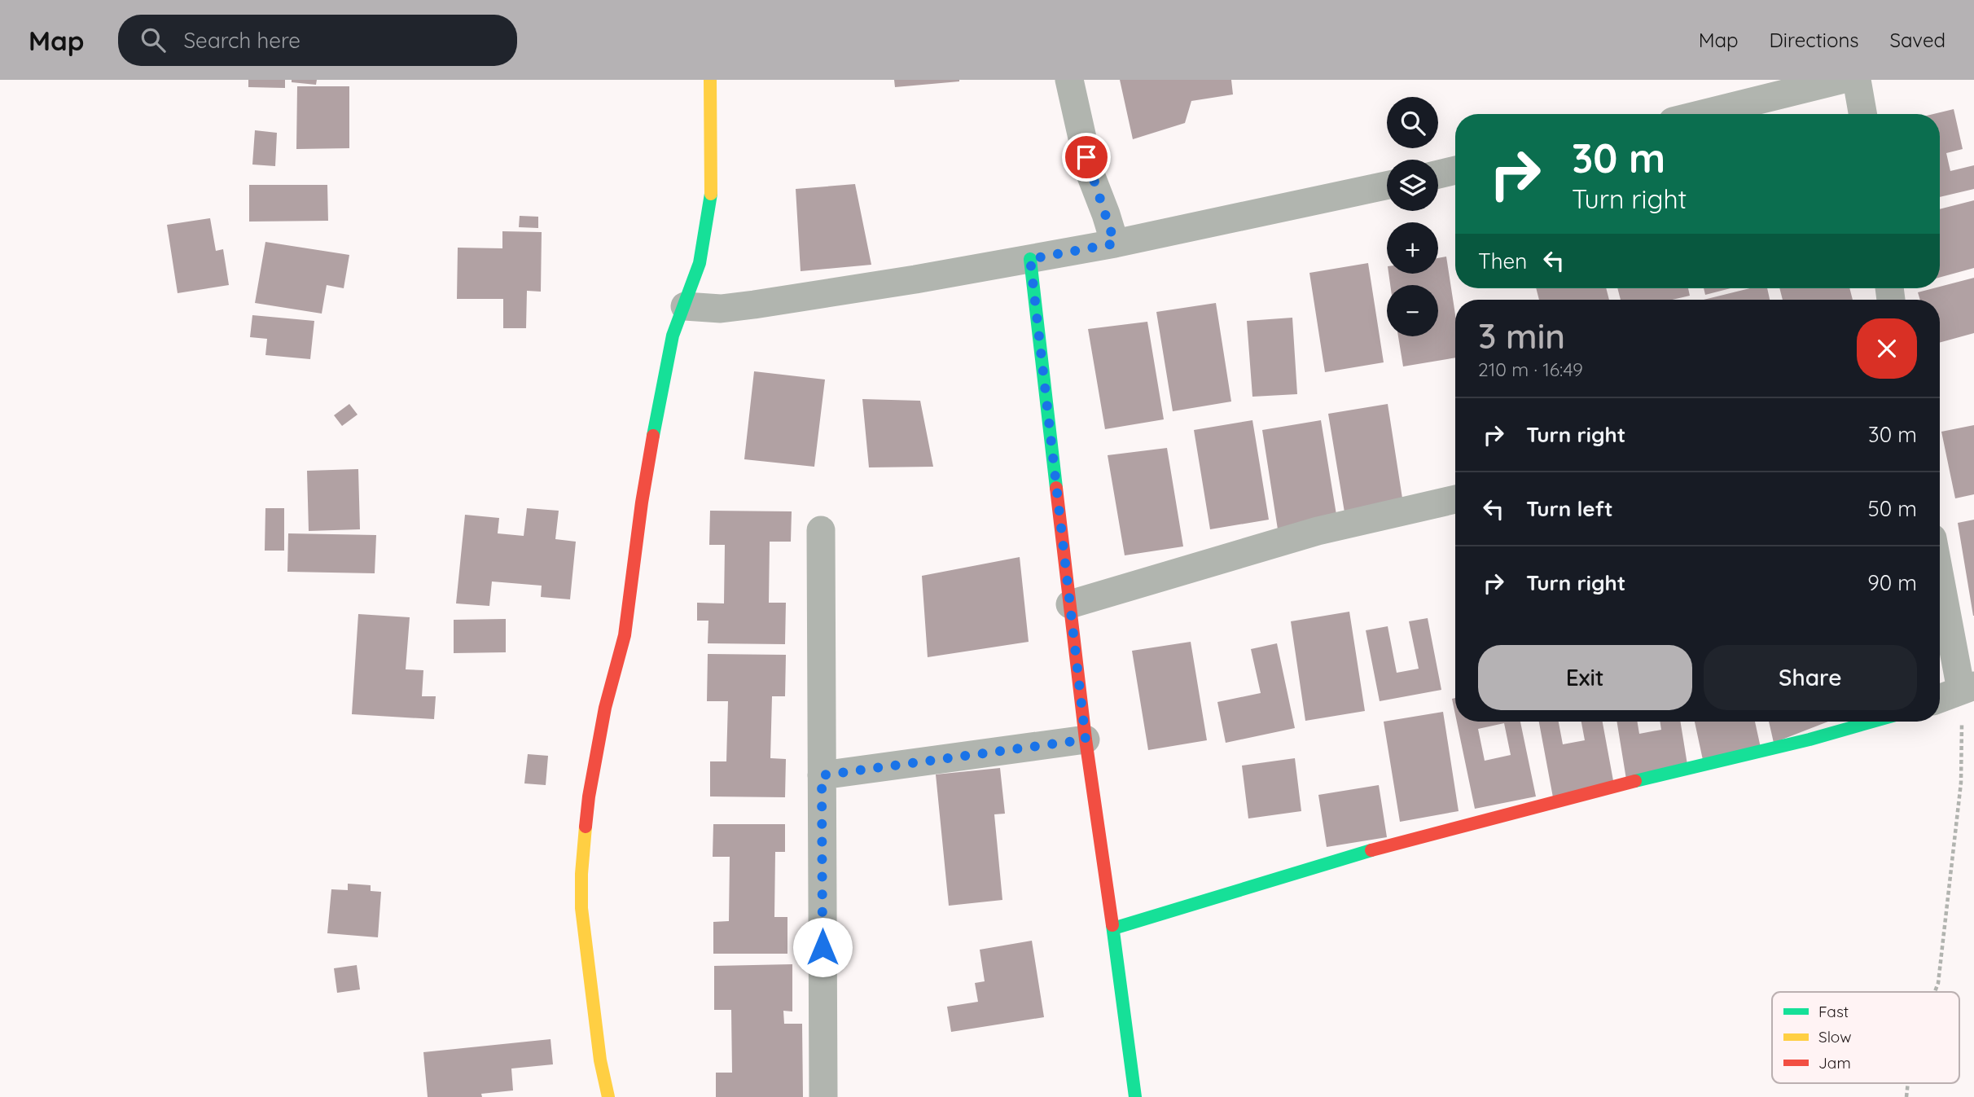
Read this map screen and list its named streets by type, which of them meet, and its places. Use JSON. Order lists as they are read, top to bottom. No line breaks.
{"legend":["Fast","Slow","Jam"],"page":{"header":"Map","search":"Search here","nav":["Map","Directions","Saved"],"map_buttons":["+","−"],"turn":["30 m","Turn right"],"then":"Then","heading":["3 min","210 m · 16:49"],"list":[{"name":"Turn right","value":"30 m"},{"name":"Turn left","value":"50 m"},{"name":"Turn right","value":"90 m"}],"buttons":["Exit","Share"]}}
